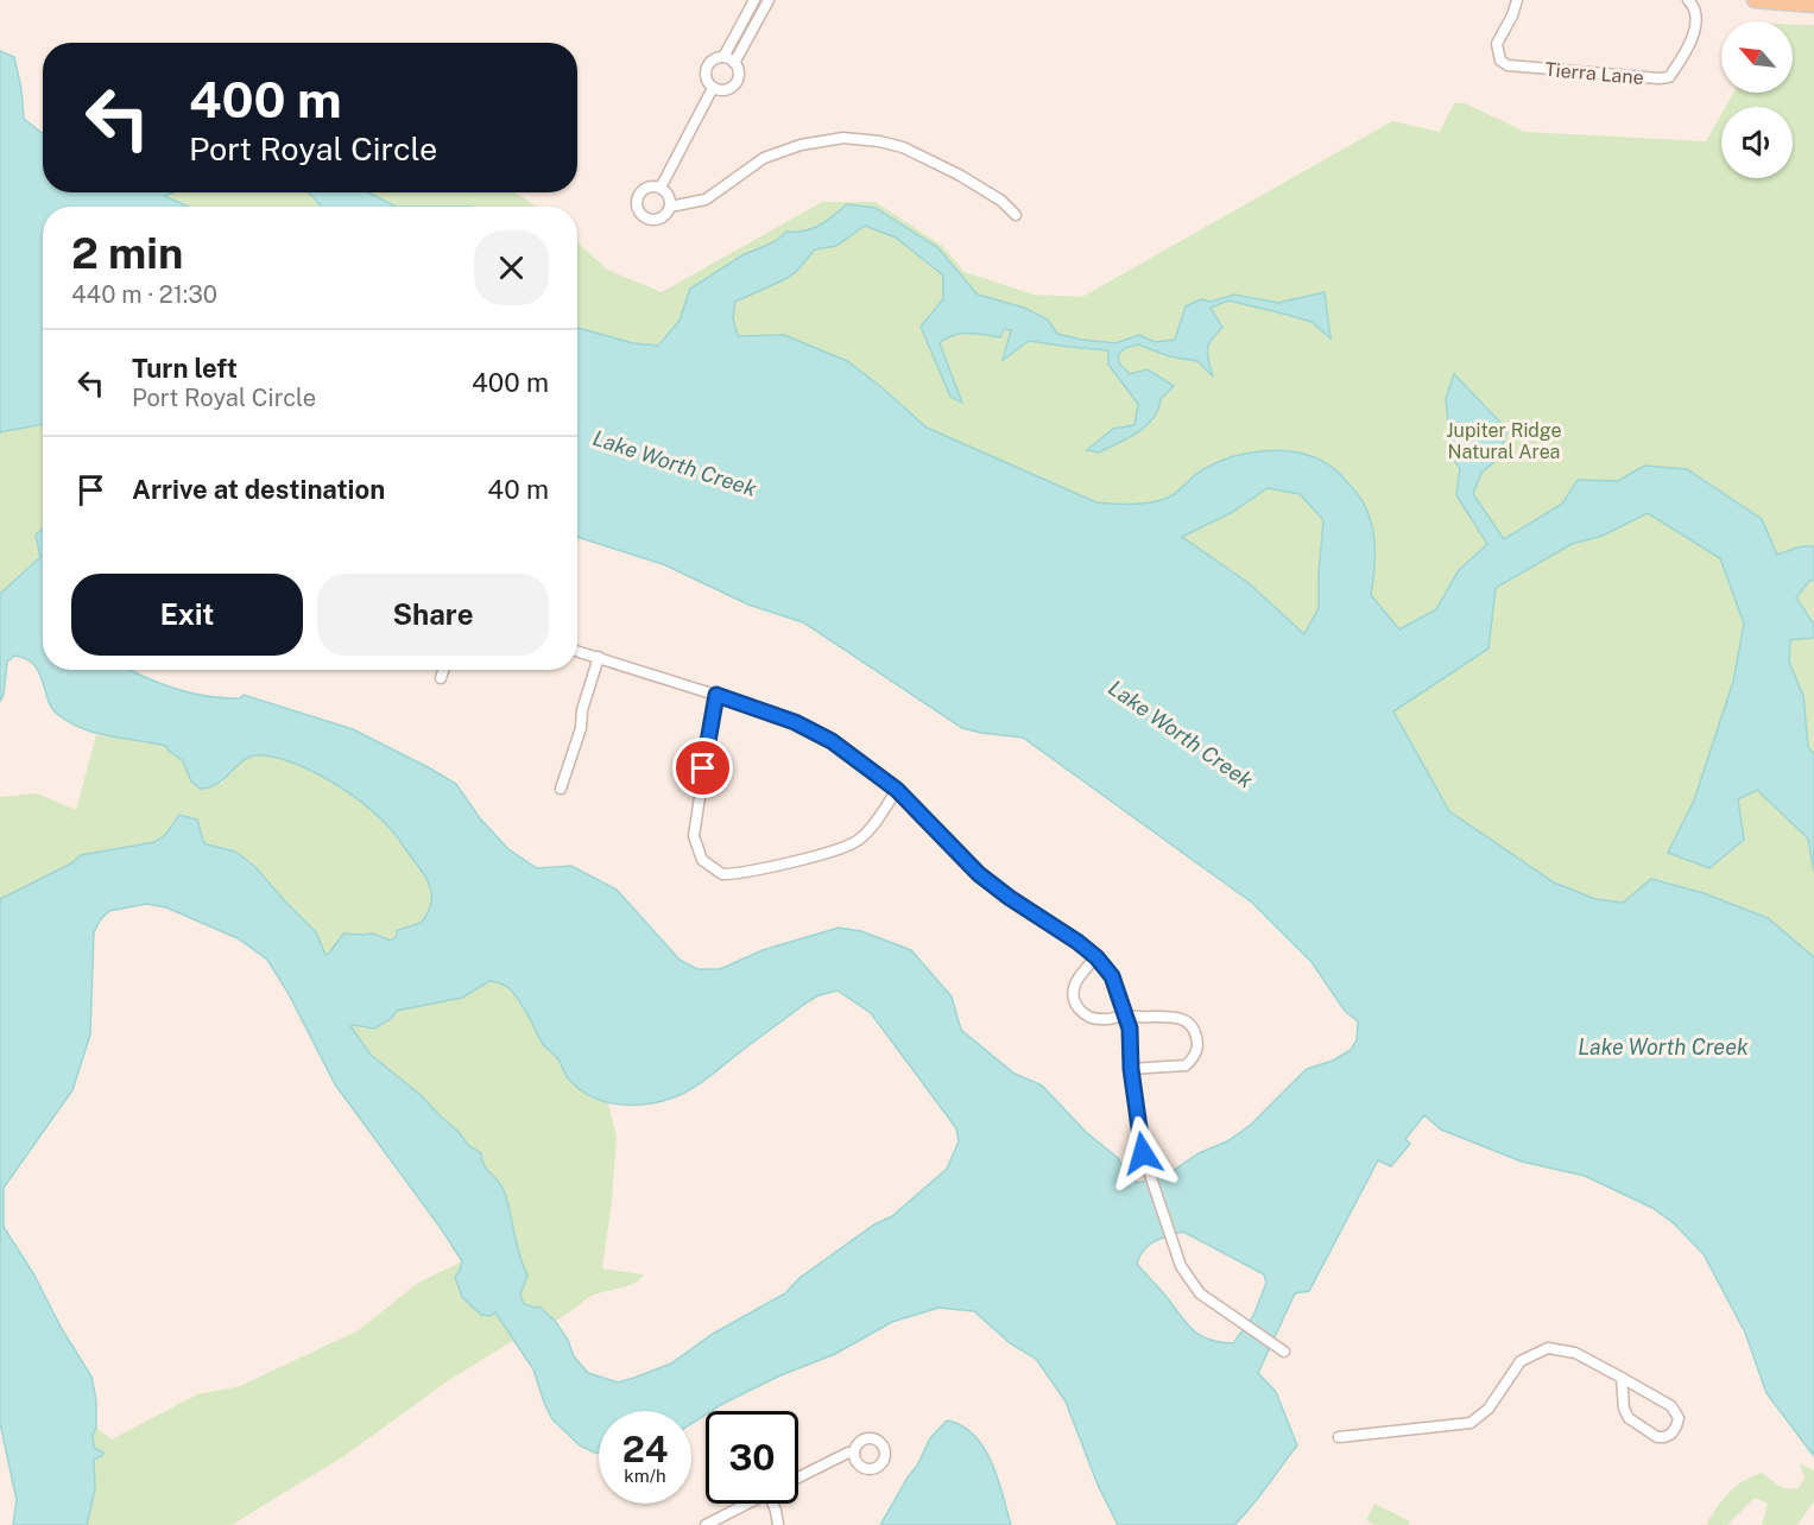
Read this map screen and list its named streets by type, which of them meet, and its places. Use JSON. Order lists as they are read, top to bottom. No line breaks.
{"streets":{"street":["Tierra Lane"]},"water":["Lake Worth Creek"],"parks":["Jupiter Ridge Natural Area"],"north":"top left","page":{"turn":["400 m","Port Royal Circle"],"heading":["2 min","440 m · 21:30"],"list":[{"name":"Turn left","note":"Port Royal Circle","value":"400 m"},{"name":"Arrive at destination","value":"40 m"}],"buttons":["Exit","Share"],"speed":"24 km/h","limit":"30"}}
